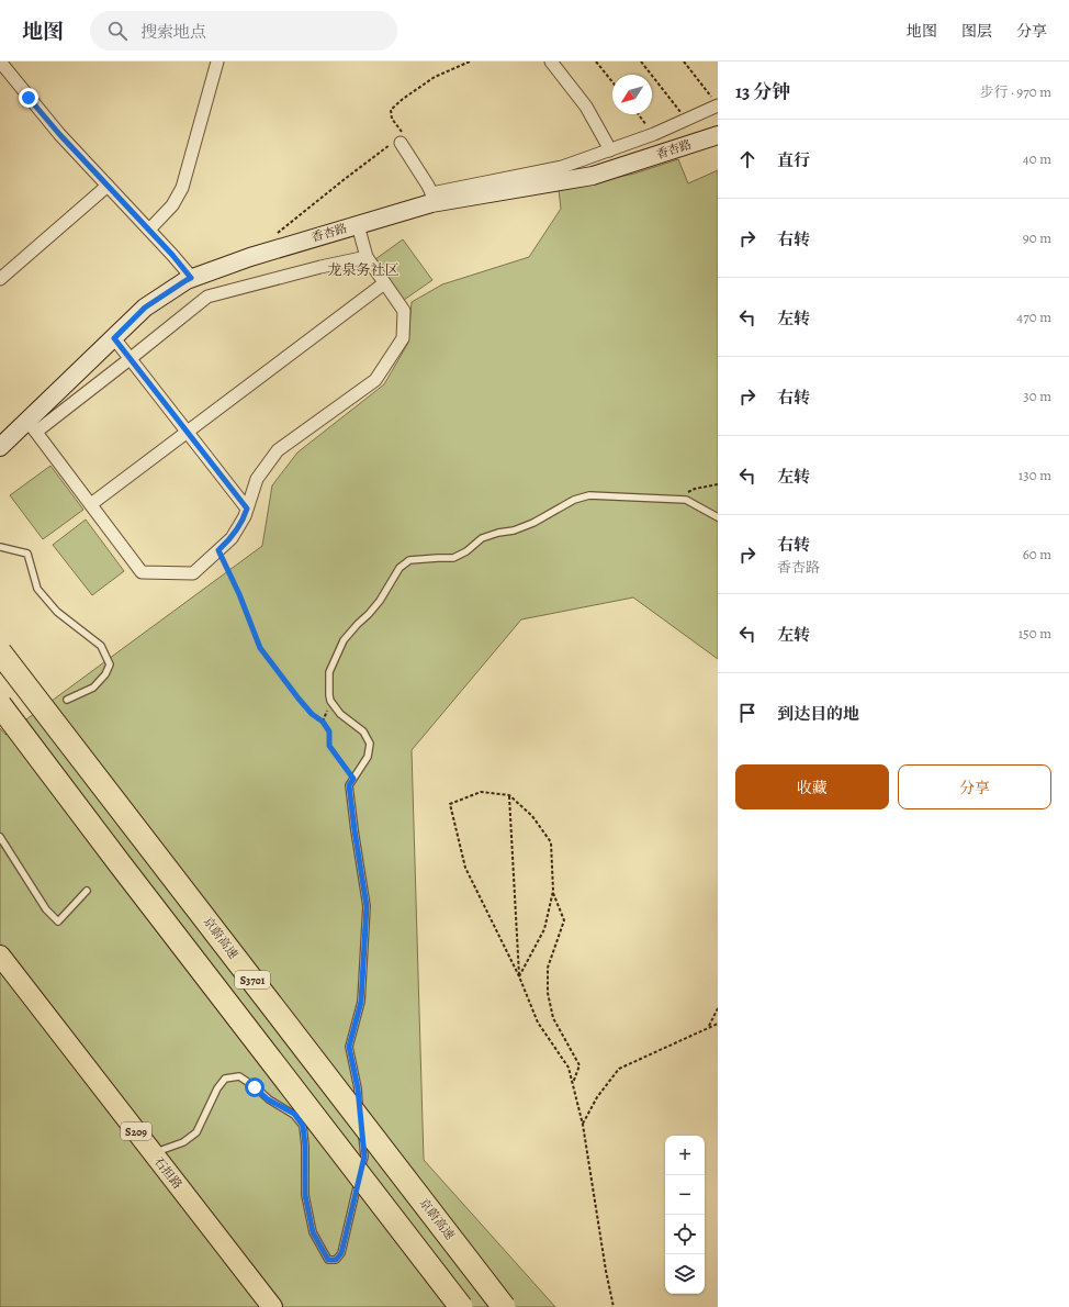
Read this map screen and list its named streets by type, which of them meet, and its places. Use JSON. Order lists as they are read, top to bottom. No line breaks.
{"streets":{"highway":["京蔚高速","S3701"],"main road":["S209","石担路"],"street":["香杏路"]},"districts":["龙泉务社区"],"north":"bottom left","page":{"header":"地图","search":"搜索地点","nav":["地图","图层","分享"],"heading":["13 分钟","步行 · 970 m"],"list":[["直行","40 m"],["右转","90 m"],["左转","470 m"],["右转","30 m"],["左转","130 m"],["右转","香杏路","60 m"],["左转","150 m"],"到达目的地"],"buttons":["收藏","分享"],"map_buttons":["+","−"]}}
